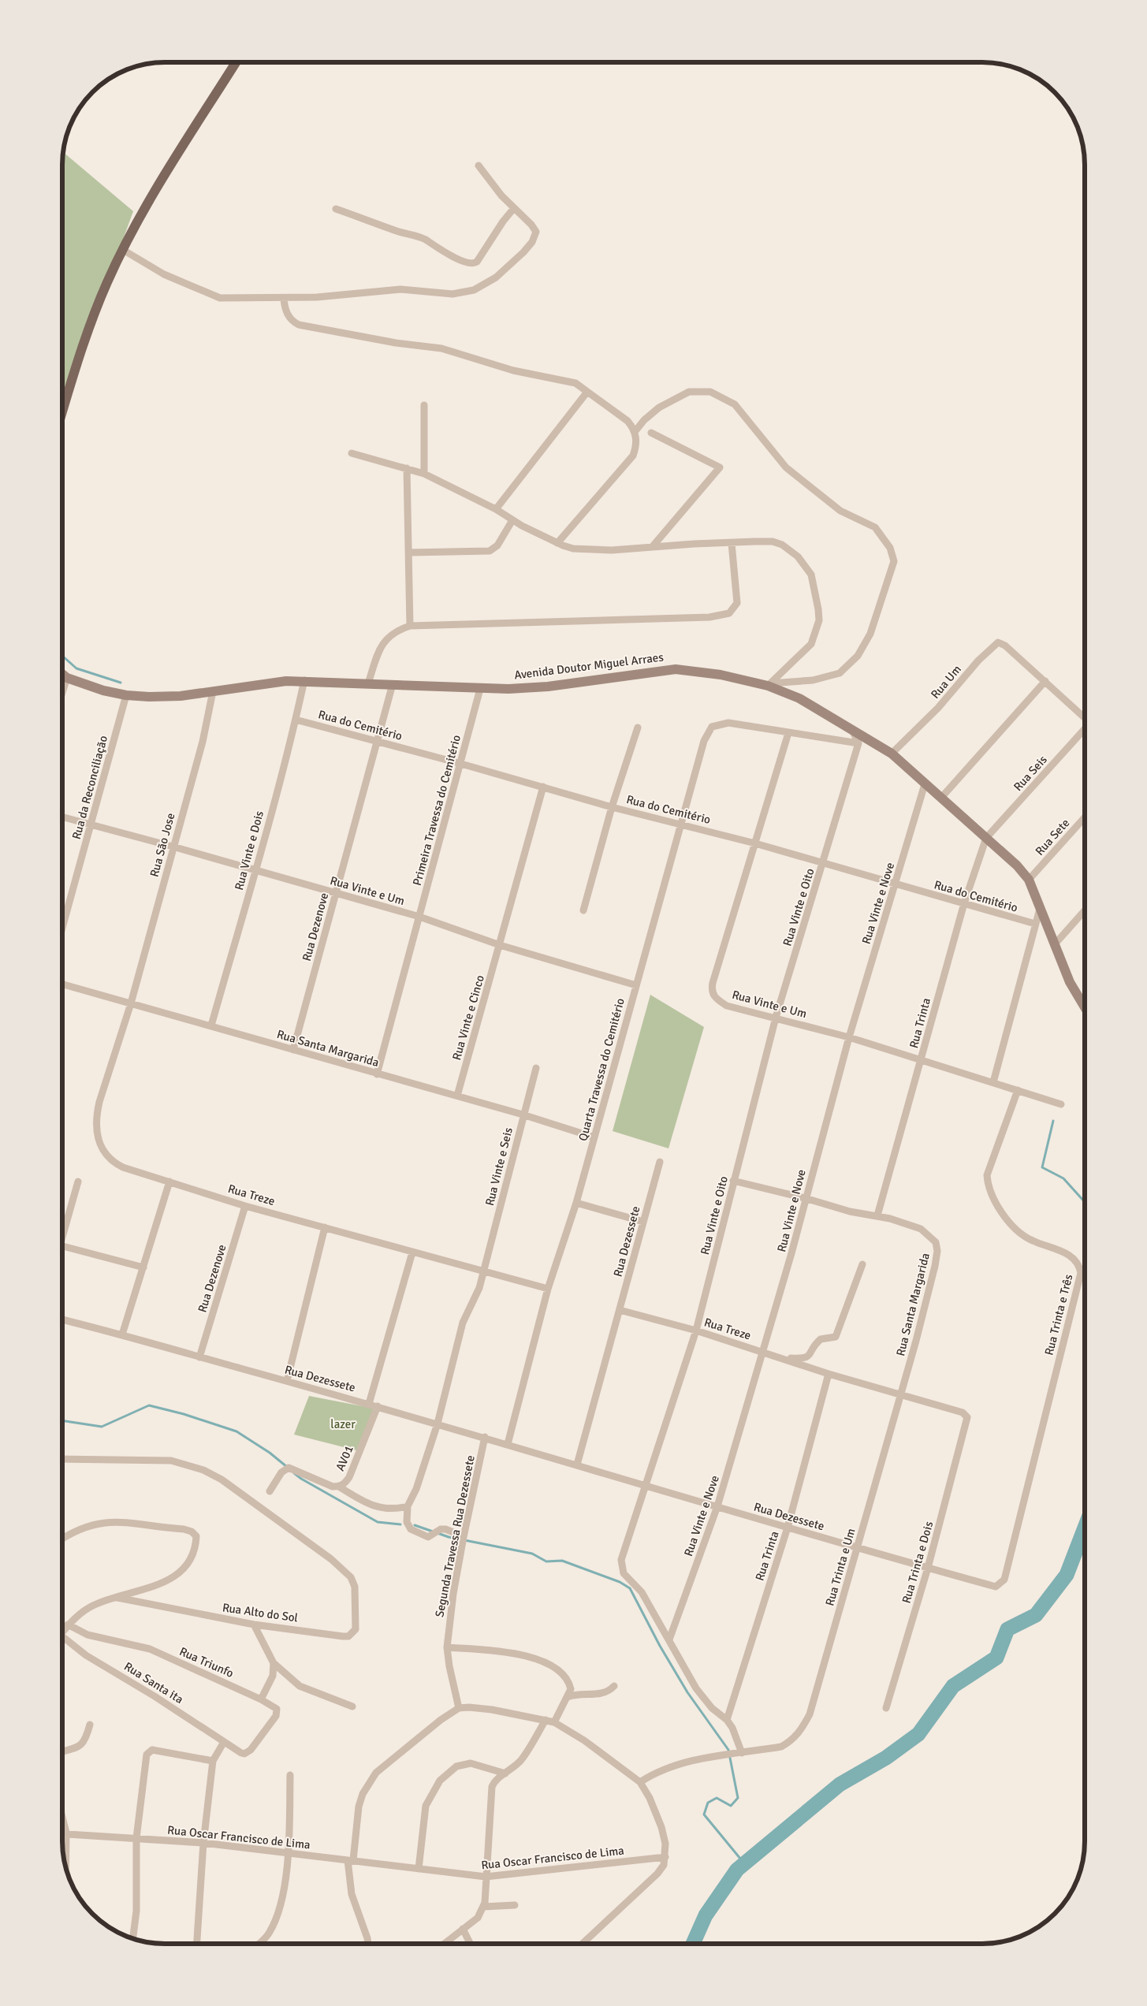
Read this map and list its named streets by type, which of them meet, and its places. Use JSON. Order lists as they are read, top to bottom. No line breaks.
{"streets":{"main road":["Avenida Doutor Miguel Arraes"],"street":["Rua Um","Rua do Cemitério","Rua Seis","Rua da Reconciliação","Primeira Travessa do Cemitério","Rua Sete","Rua São Jose","Rua Vinte e Dois","Rua Vinte e Um","Rua Vinte e Nove","Rua Vinte e Oito","Rua Dezenove","Rua Vinte e Cinco","Rua Trinta","Rua Santa Margarida","Quarta Travessa do Cemitério","Rua Vinte e Seis","Rua Treze","Rua Dezessete","Rua Trinta e Três","AV01","Segunda Travessa Rua Dezessete","Rua Trinta e Dois","Rua Trinta e Um","Rua Alto do Sol","Rua Triunfo","Rua Santa ita","Rua Oscar Francisco de Lima"]},"crossings":[["Avenida Doutor Miguel Arraes","Rua Um"],["Avenida Doutor Miguel Arraes","Rua Seis"],["Avenida Doutor Miguel Arraes","Rua da Reconciliação"],["Avenida Doutor Miguel Arraes","Primeira Travessa do Cemitério"],["Avenida Doutor Miguel Arraes","Rua Sete"],["Avenida Doutor Miguel Arraes","Rua São Jose"],["Avenida Doutor Miguel Arraes","Rua Vinte e Dois"],["Avenida Doutor Miguel Arraes","Rua Vinte e Nove"],["Avenida Doutor Miguel Arraes","Rua Dezenove"],["Avenida Doutor Miguel Arraes","Rua Trinta"],["Rua do Cemitério","Primeira Travessa do Cemitério"],["Rua do Cemitério","Rua Vinte e Dois"],["Rua do Cemitério","Rua Vinte e Um"],["Rua do Cemitério","Rua Vinte e Nove"],["Rua do Cemitério","Rua Vinte e Oito"],["Rua do Cemitério","Rua Dezenove"],["Rua do Cemitério","Rua Vinte e Cinco"],["Rua do Cemitério","Rua Trinta"],["Rua do Cemitério","Quarta Travessa do Cemitério"],["Rua Seis","Rua Trinta"],["Rua da Reconciliação","Rua Vinte e Um"],["Primeira Travessa do Cemitério","Rua Vinte e Um"],["Primeira Travessa do Cemitério","Rua Santa Margarida"],["Rua São Jose","Rua Vinte e Um"],["Rua São Jose","Rua Santa Margarida"],["Rua São Jose","Rua Treze"],["Rua Vinte e Dois","Rua Vinte e Um"],["Rua Vinte e Dois","Rua Santa Margarida"],["Rua Vinte e Um","Rua Vinte e Nove"],["Rua Vinte e Um","Rua Vinte e Oito"],["Rua Vinte e Um","Rua Dezenove"],["Rua Vinte e Um","Rua Vinte e Cinco"],["Rua Vinte e Um","Rua Trinta"],["Rua Vinte e Um","Quarta Travessa do Cemitério"],["Rua Vinte e Um","Rua Trinta e Três"],["Rua Vinte e Nove","Rua Vinte e Oito"],["Rua Vinte e Nove","Rua Santa Margarida"],["Rua Vinte e Nove","Rua Treze"],["Rua Vinte e Nove","Rua Dezessete"],["Rua Vinte e Oito","Rua Santa Margarida"],["Rua Vinte e Oito","Rua Treze"],["Rua Vinte e Oito","Rua Dezessete"],["Rua Dezenove","Rua Santa Margarida"],["Rua Dezenove","Rua Treze"],["Rua Dezenove","Rua Dezessete"],["Rua Vinte e Cinco","Rua Santa Margarida"],["Rua Trinta","Rua Santa Margarida"],["Rua Trinta","Rua Treze"],["Rua Trinta","Rua Dezessete"],["Rua Santa Margarida","Quarta Travessa do Cemitério"],["Rua Santa Margarida","Rua Vinte e Seis"],["Rua Santa Margarida","Rua Treze"],["Rua Santa Margarida","Rua Trinta e Um"],["Quarta Travessa do Cemitério","Rua Treze"],["Quarta Travessa do Cemitério","Rua Dezessete"],["Rua Vinte e Seis","Rua Treze"],["Rua Vinte e Seis","Rua Dezessete"],["Rua Treze","Rua Dezessete"],["Rua Treze","Rua Trinta e Dois"],["Rua Treze","Rua Trinta e Um"],["Rua Dezessete","Rua Trinta e Três"],["Rua Dezessete","AV01"],["Rua Dezessete","Segunda Travessa Rua Dezessete"],["Rua Dezessete","Rua Trinta e Dois"],["Rua Dezessete","Rua Trinta e Um"],["Rua Triunfo","Rua Santa ita"]],"parks":["lazer"]}
